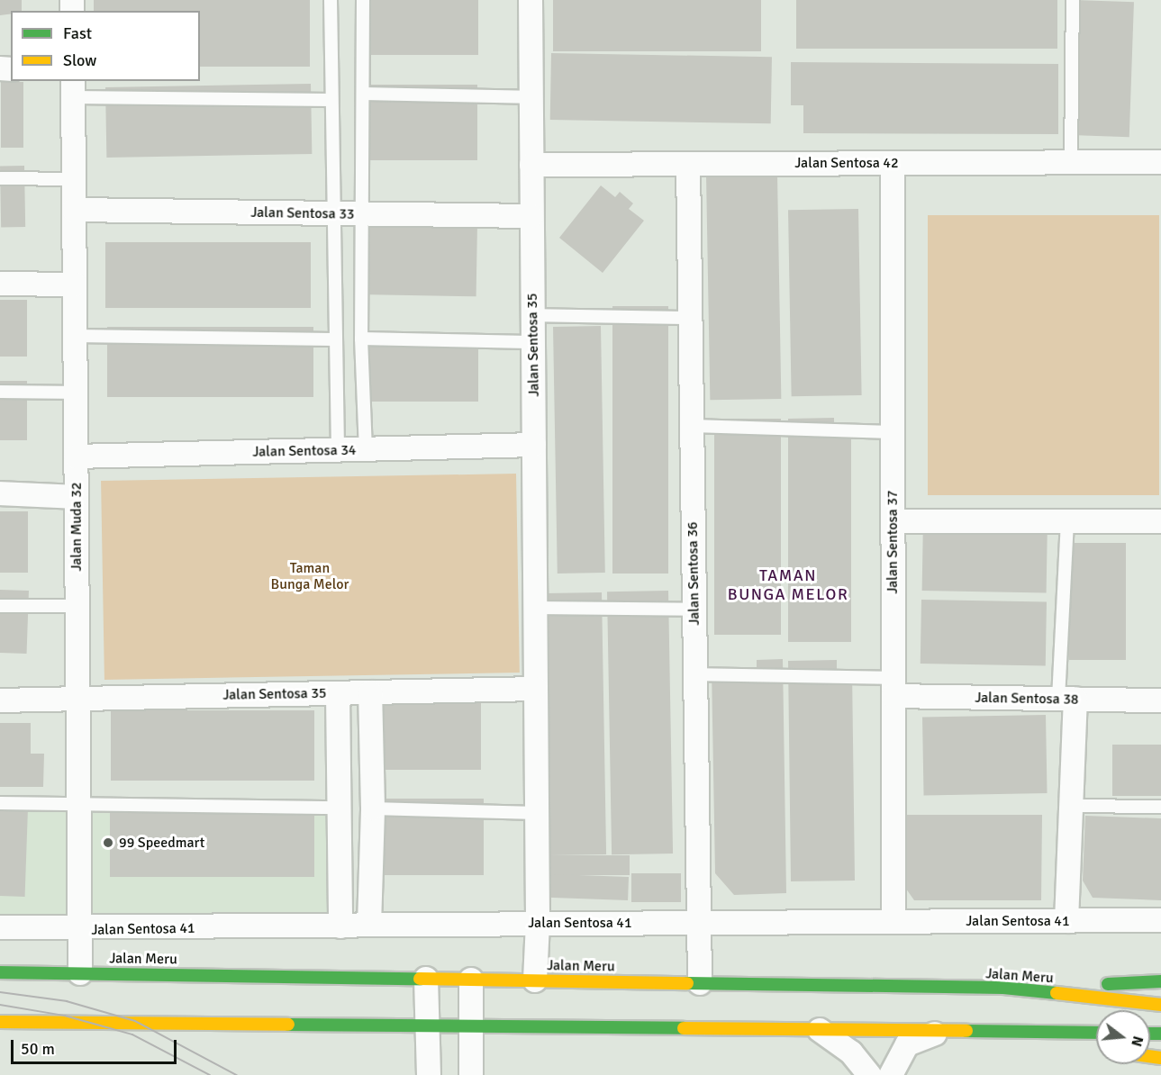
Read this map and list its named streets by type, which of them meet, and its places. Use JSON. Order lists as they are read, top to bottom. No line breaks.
{"streets":{"highway":["Jalan Meru"],"street":["Jalan Sentosa 42","Jalan Sentosa 33","Jalan Sentosa 35","Jalan Sentosa 34","Jalan Muda 32","Jalan Sentosa 37","Jalan Sentosa 36","Jalan Sentosa 38","Jalan Sentosa 41"]},"crossings":[["Jalan Sentosa 42","Jalan Sentosa 35"],["Jalan Sentosa 42","Jalan Sentosa 37"],["Jalan Sentosa 42","Jalan Sentosa 36"],["Jalan Sentosa 33","Jalan Sentosa 35"],["Jalan Sentosa 33","Jalan Muda 32"],["Jalan Sentosa 35","Jalan Sentosa 34"],["Jalan Sentosa 35","Jalan Muda 32"],["Jalan Sentosa 35","Jalan Sentosa 41"],["Jalan Sentosa 35","Jalan Meru"],["Jalan Sentosa 34","Jalan Muda 32"],["Jalan Muda 32","Jalan Sentosa 41"],["Jalan Muda 32","Jalan Meru"],["Jalan Sentosa 37","Jalan Sentosa 38"],["Jalan Sentosa 37","Jalan Sentosa 41"],["Jalan Sentosa 36","Jalan Sentosa 41"],["Jalan Sentosa 36","Jalan Meru"]],"districts":["TAMAN BUNGA MELOR"],"parks":["Taman Bunga Melor"],"places":["99 Speedmart"],"legend":["Fast","Slow"],"scale_bar":"50 m","north":"right"}
